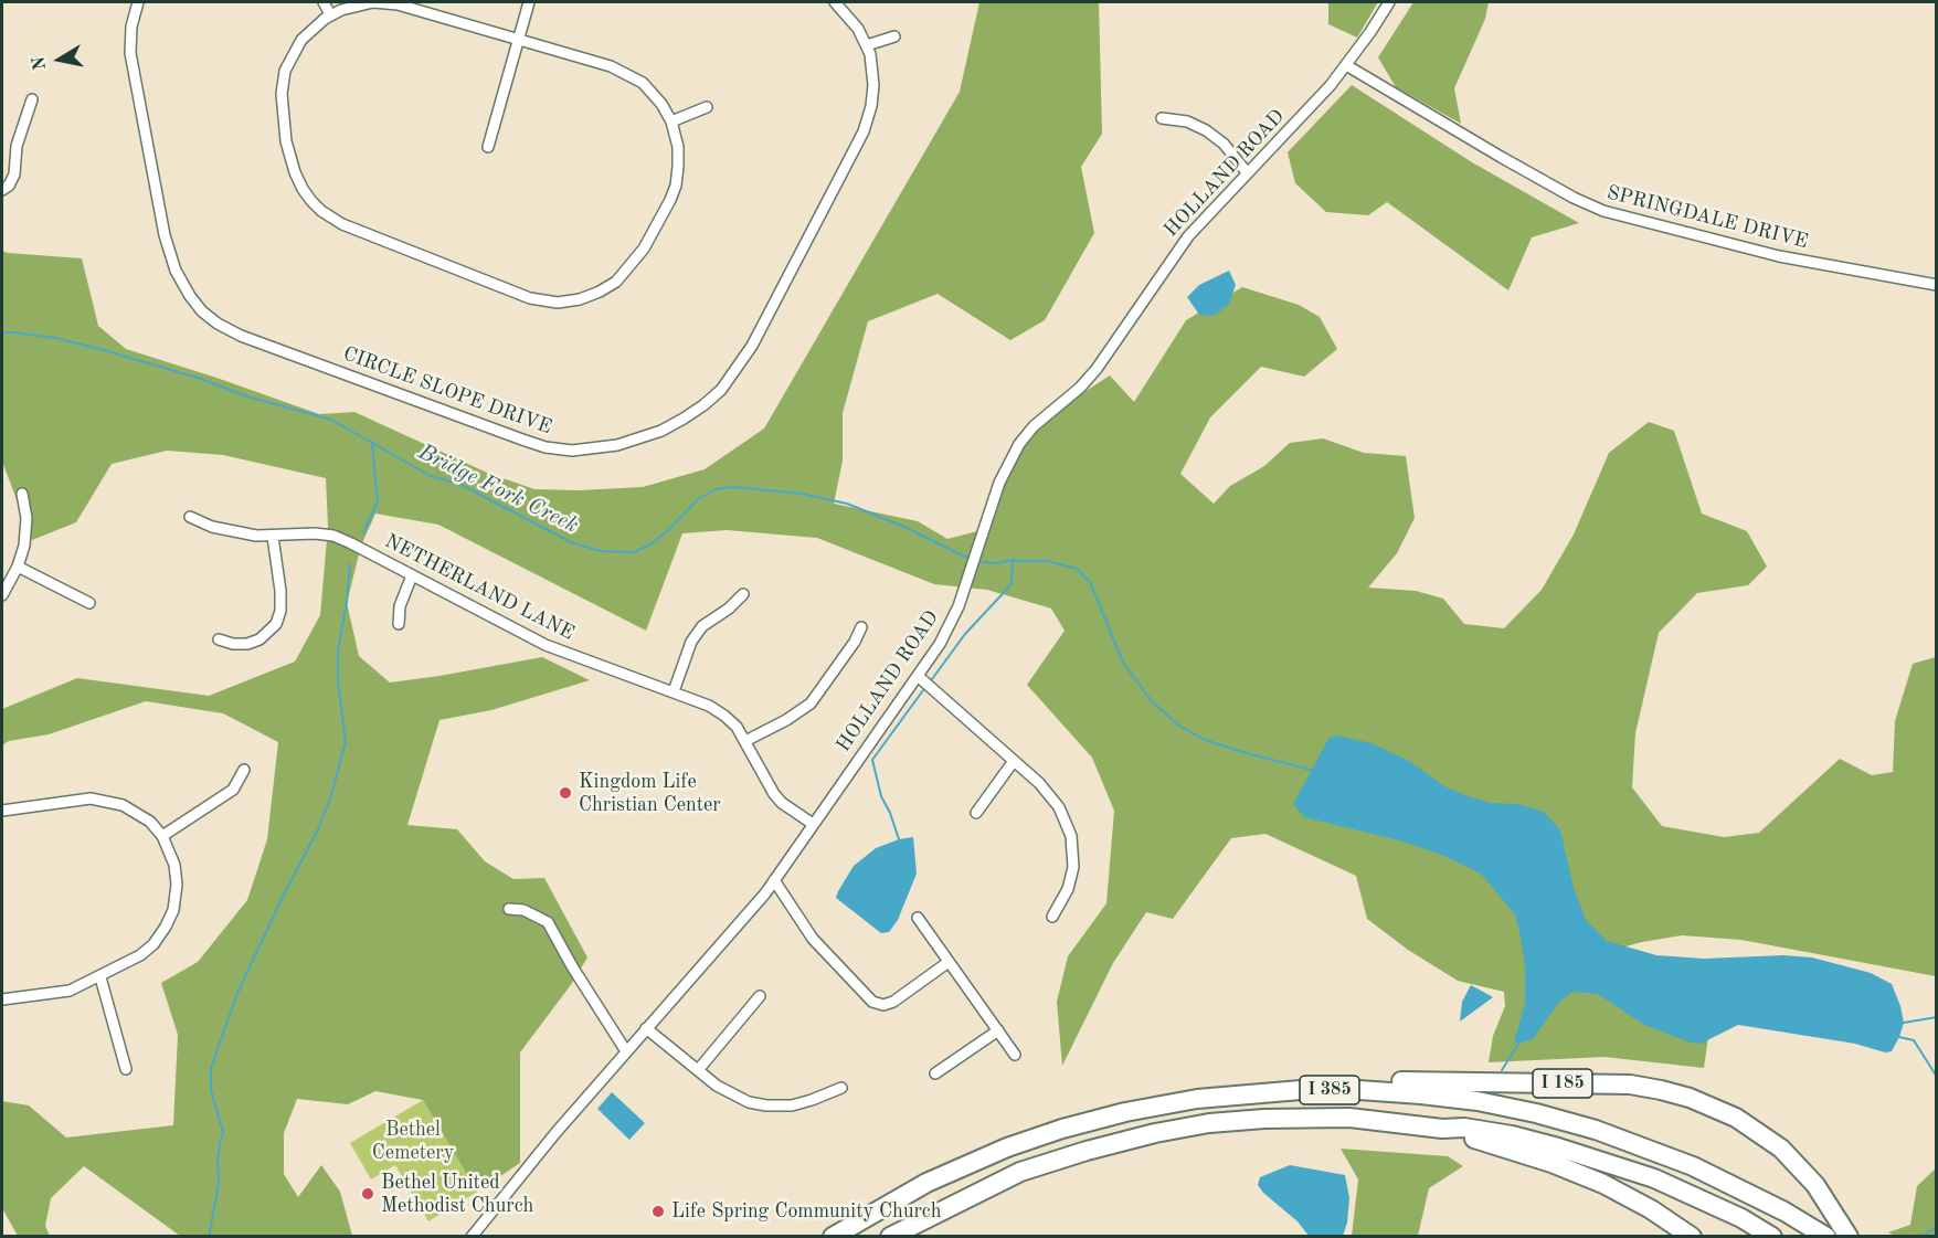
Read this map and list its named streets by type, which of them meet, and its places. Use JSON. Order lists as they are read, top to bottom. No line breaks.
{"streets":{"highway":["I 185","I 385"],"street":["HOLLAND ROAD","SPRINGDALE DRIVE","CIRCLE SLOPE DRIVE","NETHERLAND LANE"]},"crossings":[["HOLLAND ROAD","SPRINGDALE DRIVE"],["HOLLAND ROAD","NETHERLAND LANE"],["I 185","I 385"]],"water":["Bridge Fork Creek"],"parks":["Bethel Cemetery"],"places":["Kingdom Life Christian Center","Bethel United Methodist Church","Life Spring Community Church"],"north":"left"}
